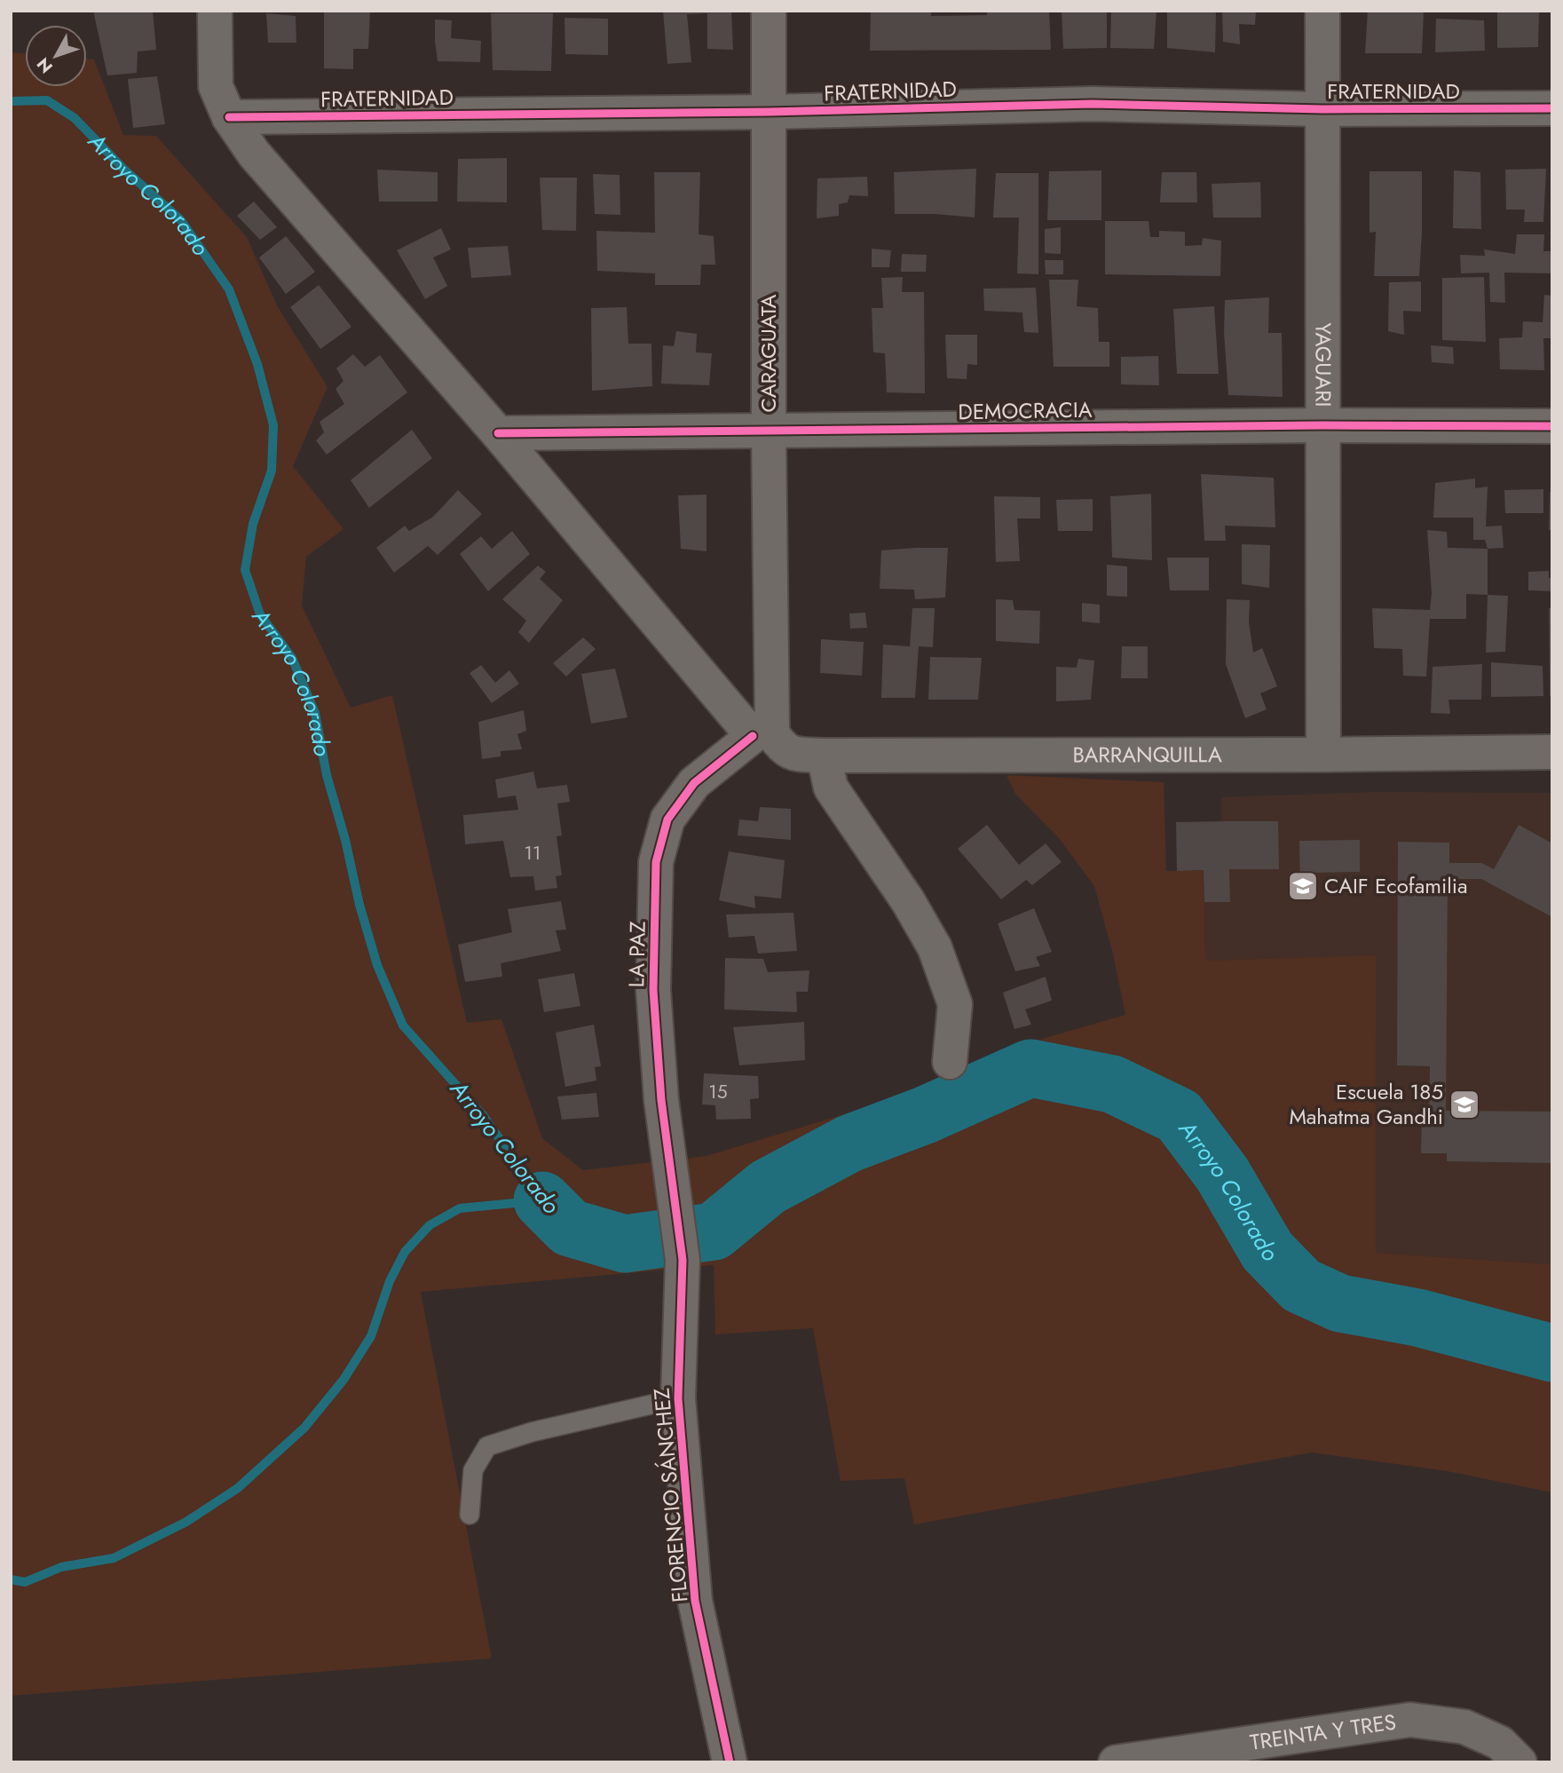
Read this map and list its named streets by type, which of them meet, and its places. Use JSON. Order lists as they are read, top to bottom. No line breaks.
{"streets":{"street":["FRATERNIDAD","CARAGUATA","YAGUARI","DEMOCRACIA","BARRANQUILLA","LA PAZ","FLORENCIO SÁNCHEZ","TREINTA Y TRES"]},"crossings":[["FRATERNIDAD","CARAGUATA"],["FRATERNIDAD","YAGUARI"],["FRATERNIDAD","BARRANQUILLA"],["CARAGUATA","DEMOCRACIA"],["CARAGUATA","BARRANQUILLA"],["CARAGUATA","LA PAZ"],["YAGUARI","DEMOCRACIA"],["YAGUARI","BARRANQUILLA"],["DEMOCRACIA","BARRANQUILLA"],["BARRANQUILLA","LA PAZ"],["LA PAZ","FLORENCIO SÁNCHEZ"]],"water":["Arroyo Colorado"],"places":{"school or university":["CAIF Ecofamilia","Escuela 185 Mahatma Gandhi"]},"house_numbers":["11","15"],"north":"bottom left"}
